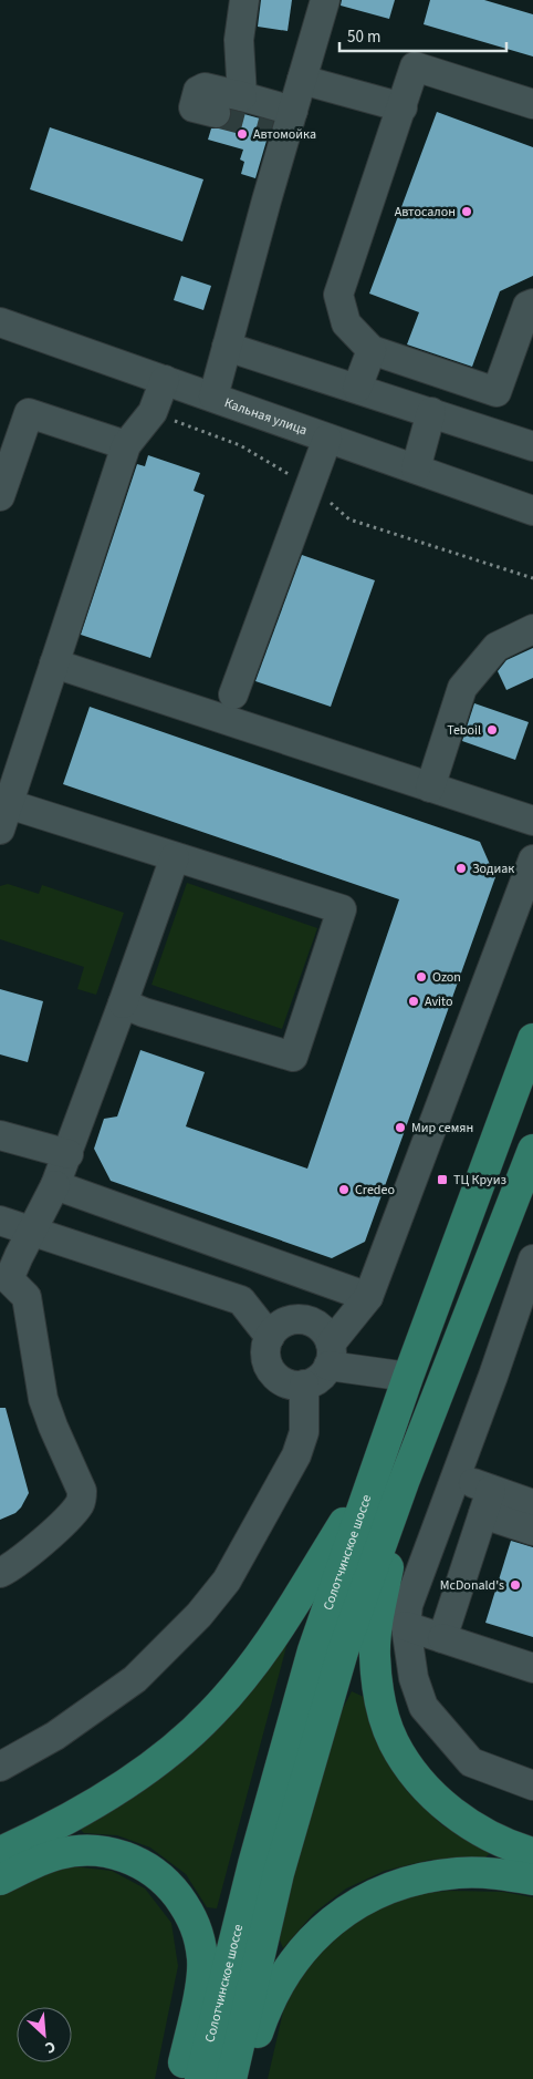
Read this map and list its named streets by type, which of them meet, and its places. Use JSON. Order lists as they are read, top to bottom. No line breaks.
{"streets":{"main road":["Солотчинское шоссе"],"street":["Кальная улица"]},"places":{"other":["Автомойка","Автосалон","Teboil","Зодиак","Ozon","Avito","Мир семян","Credeo","McDonald's"],"transit":["ТЦ Круиз"]},"scale_bar":"50 m","north":"bottom right"}
